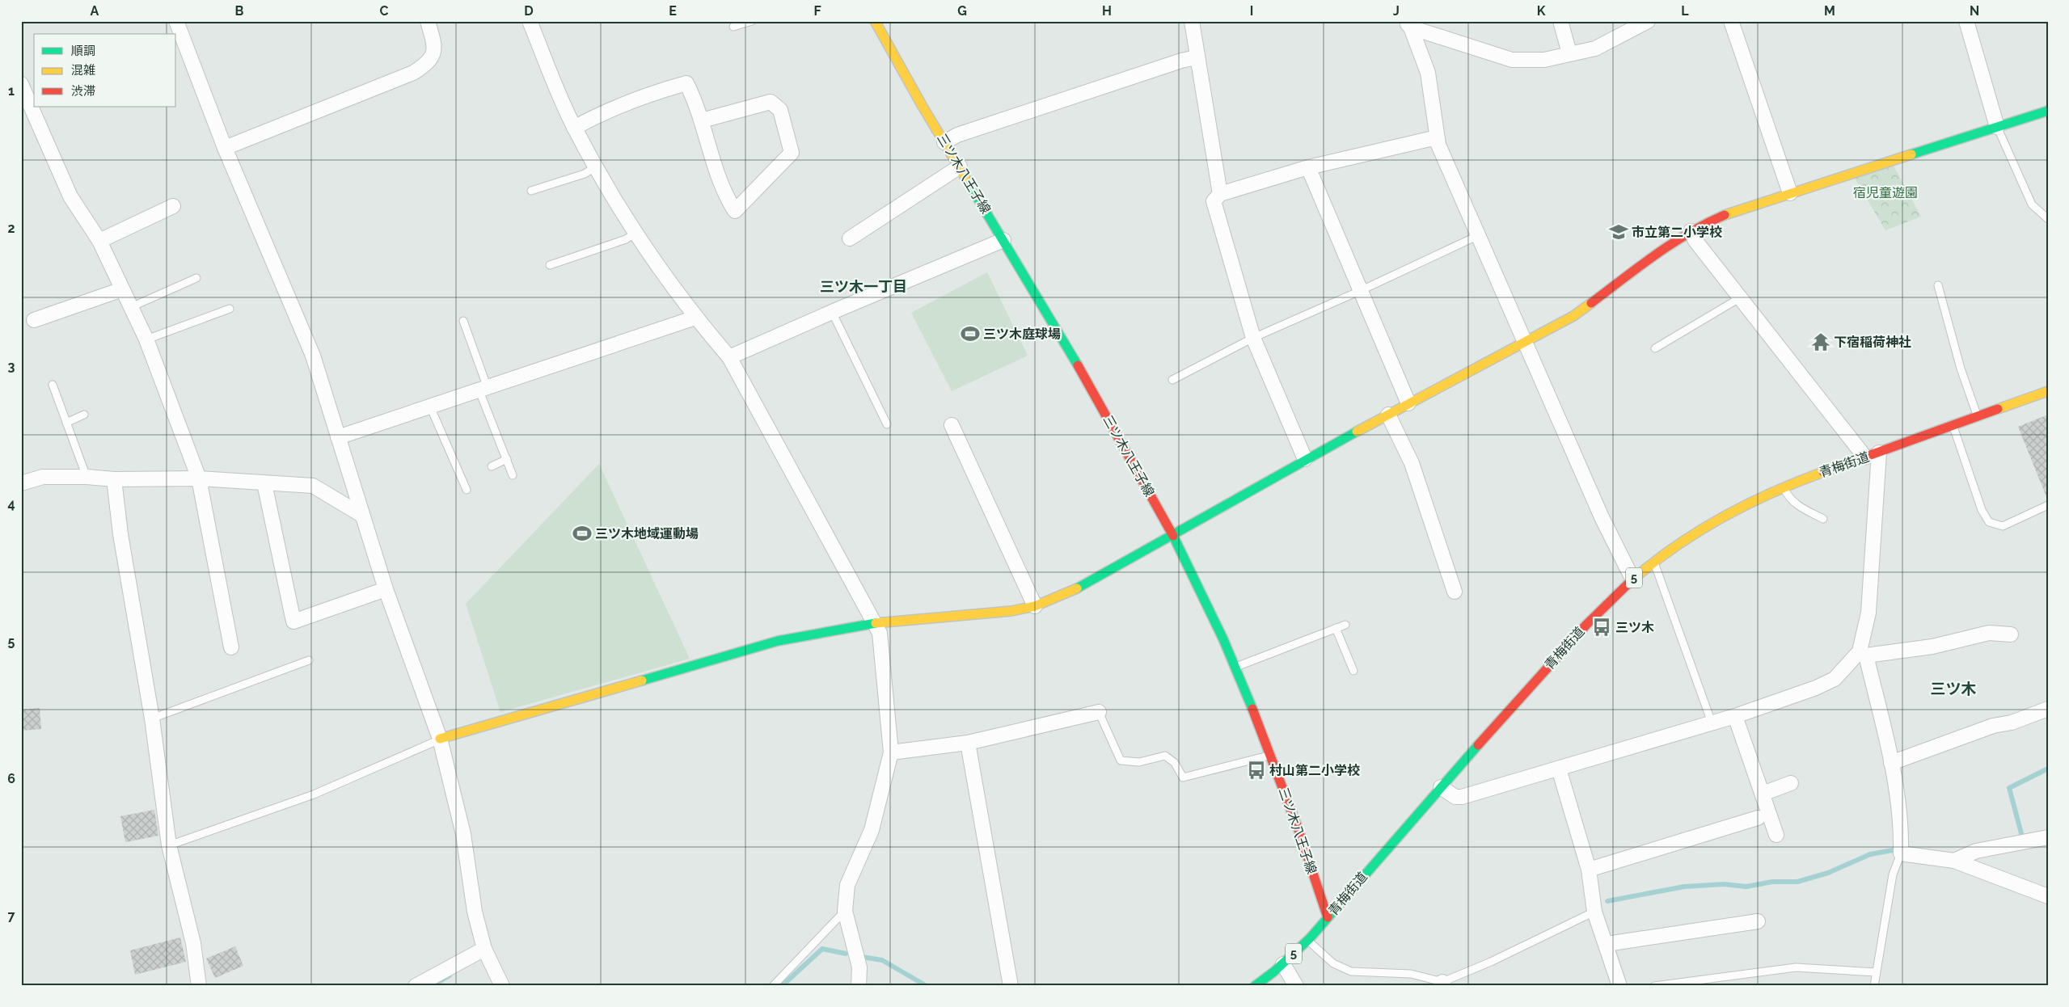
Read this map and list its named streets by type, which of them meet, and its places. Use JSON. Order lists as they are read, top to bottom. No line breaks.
{"streets":{"main road":["三ツ木八王子線","青梅街道","5"]},"crossings":[["三ツ木八王子線","青梅街道"]],"districts":["三ツ木一丁目","三ツ木"],"parks":["宿児童遊園"],"places":{"school or university":["市立第二小学校"],"sports":["三ツ木庭球場","三ツ木地域運動場"],"temple":["下宿稲荷神社"],"bus stop":["三ツ木","村山第二小学校"]},"legend":["順調","混雑","渋滞"],"grid":{"columns":["A","B","C","D","E","F","G","H","I","J","K","L","M","N"],"rows":["1","2","3","4","5","6","7"]}}
